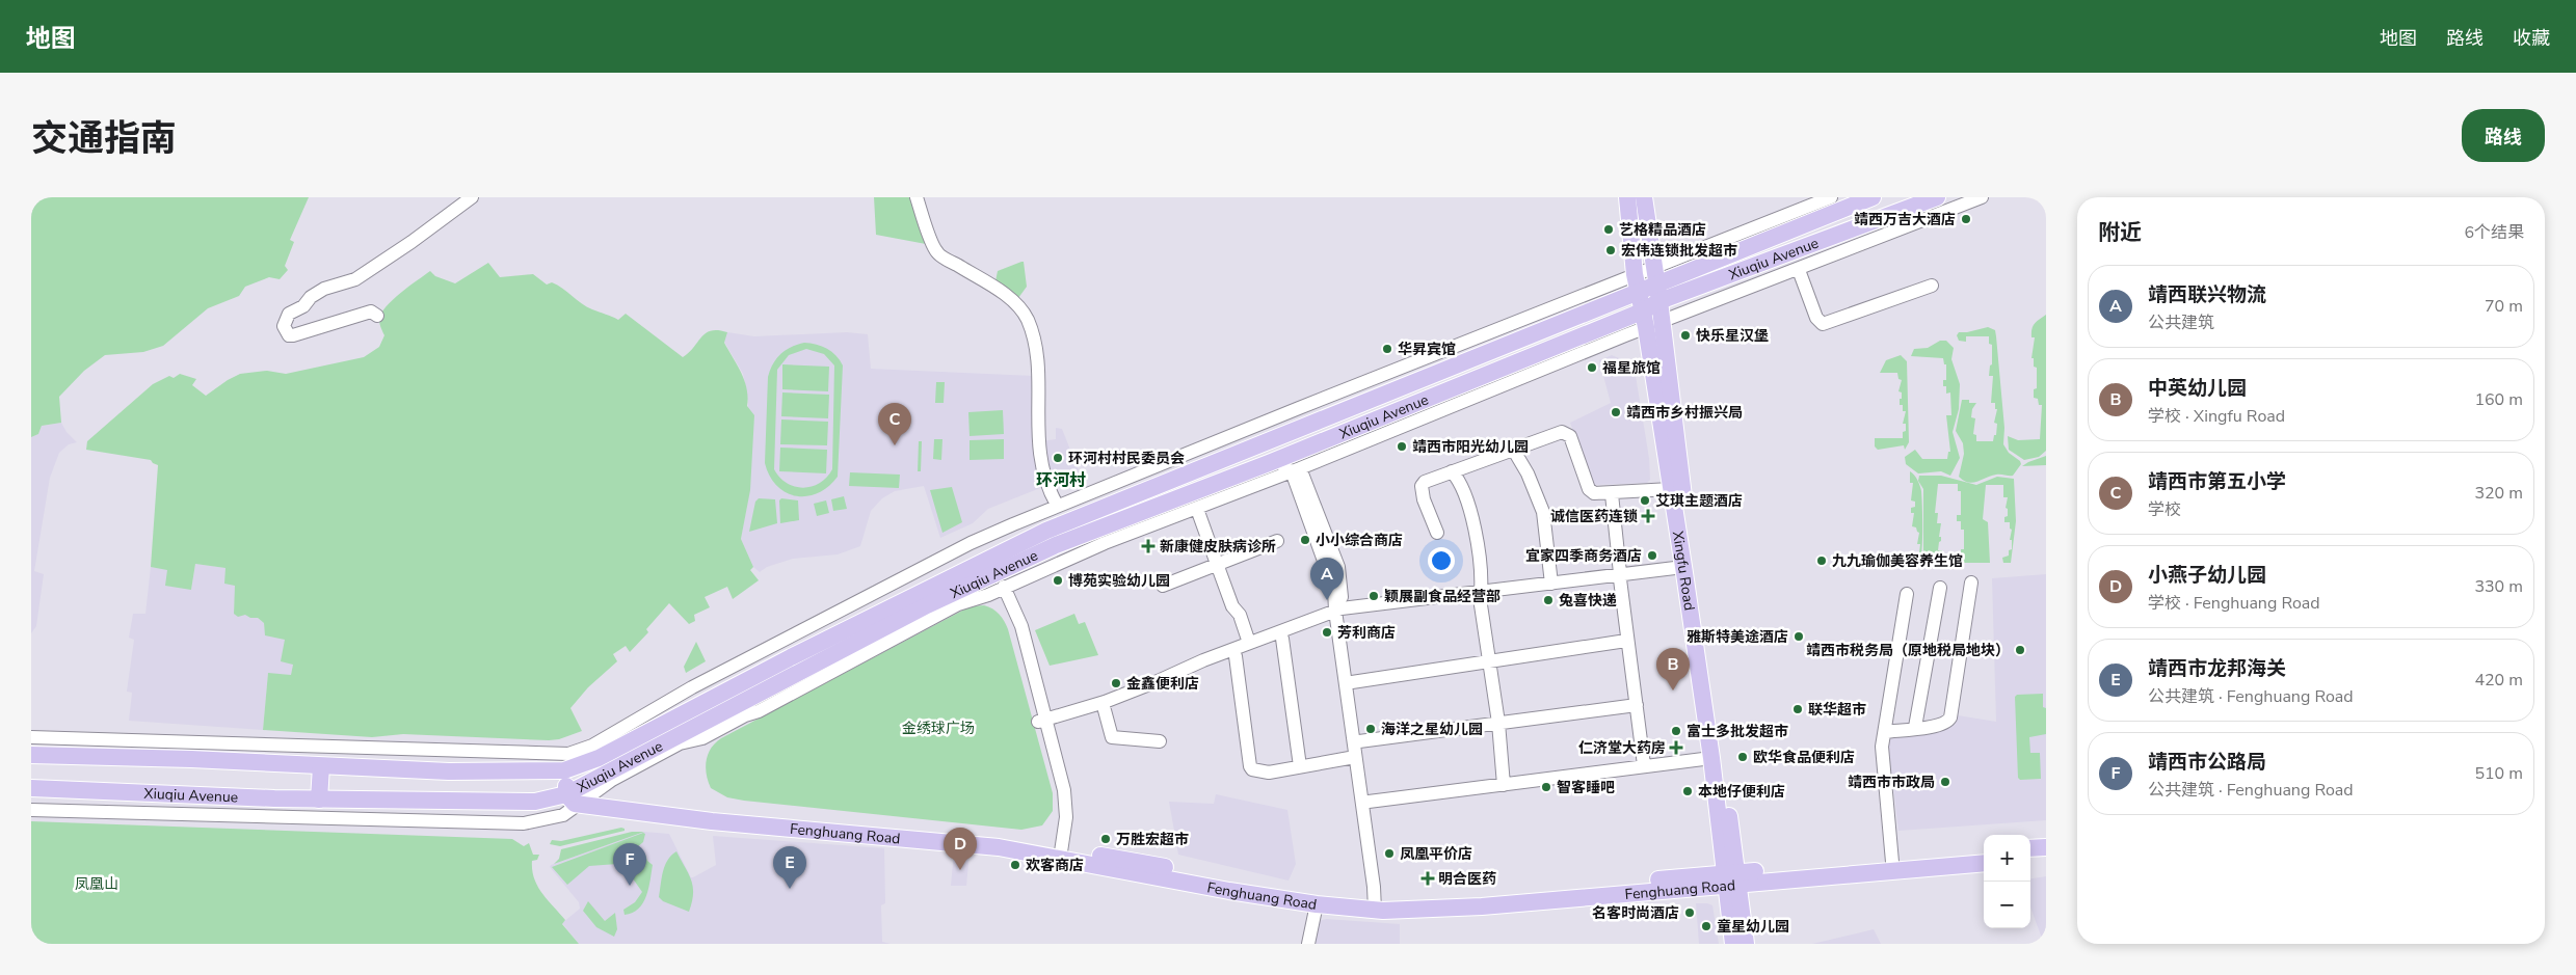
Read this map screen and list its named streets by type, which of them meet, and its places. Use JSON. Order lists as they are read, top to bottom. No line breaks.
{"streets":{"main road":["Xiuqiu Avenue","Xingfu Road","Fenghuang Road"]},"crossings":[["Xiuqiu Avenue","Xingfu Road"],["Xiuqiu Avenue","Fenghuang Road"],["Xingfu Road","Fenghuang Road"]],"districts":["环河村"],"parks":["金绣球广场","凤凰山"],"places":{"other":["靖西万吉大酒店","艺格精品酒店","宏伟连锁批发超市","快乐星汉堡","华昇宾馆","福星旅馆","靖西市乡村振兴局","靖西市阳光幼儿园","环河村村民委员会","艾琪主题酒店","小小综合商店","宜家四季商务酒店","九九瑜伽美容养生馆","博苑实验幼儿园","颖展副食品经营部","兔喜快递","芳利商店","雅斯特美途酒店","靖西市税务局（原地税局地块）","金鑫便利店","联华超市","海洋之星幼儿园","富士多批发超市","欧华食品便利店","靖西市市政局","智客睡吧","本地仔便利店","万胜宏超市","凤凰平价店","欢客商店","名客时尚酒店","童星幼儿园"],"health":["诚信医药连锁","新康健皮肤病诊所","仁济堂大药房","明合医药"]},"page":{"header":"地图","nav":["地图","路线","收藏"],"title":"交通指南","buttons":"路线","heading":["附近","6个结果"],"list":[{"mark":"A","name":"靖西联兴物流","note":"公共建筑","value":"70 m"},{"mark":"B","name":"中英幼儿园","note":"学校 · Xingfu Road","value":"160 m"},{"mark":"C","name":"靖西市第五小学","note":"学校","value":"320 m"},{"mark":"D","name":"小燕子幼儿园","note":"学校 · Fenghuang Road","value":"330 m"},{"mark":"E","name":"靖西市龙邦海关","note":"公共建筑 · Fenghuang Road","value":"420 m"},{"mark":"F","name":"靖西市公路局","note":"公共建筑 · Fenghuang Road","value":"510 m"}],"pins":["C","A","B","D","F","E"],"map_buttons":["+","−"]}}
